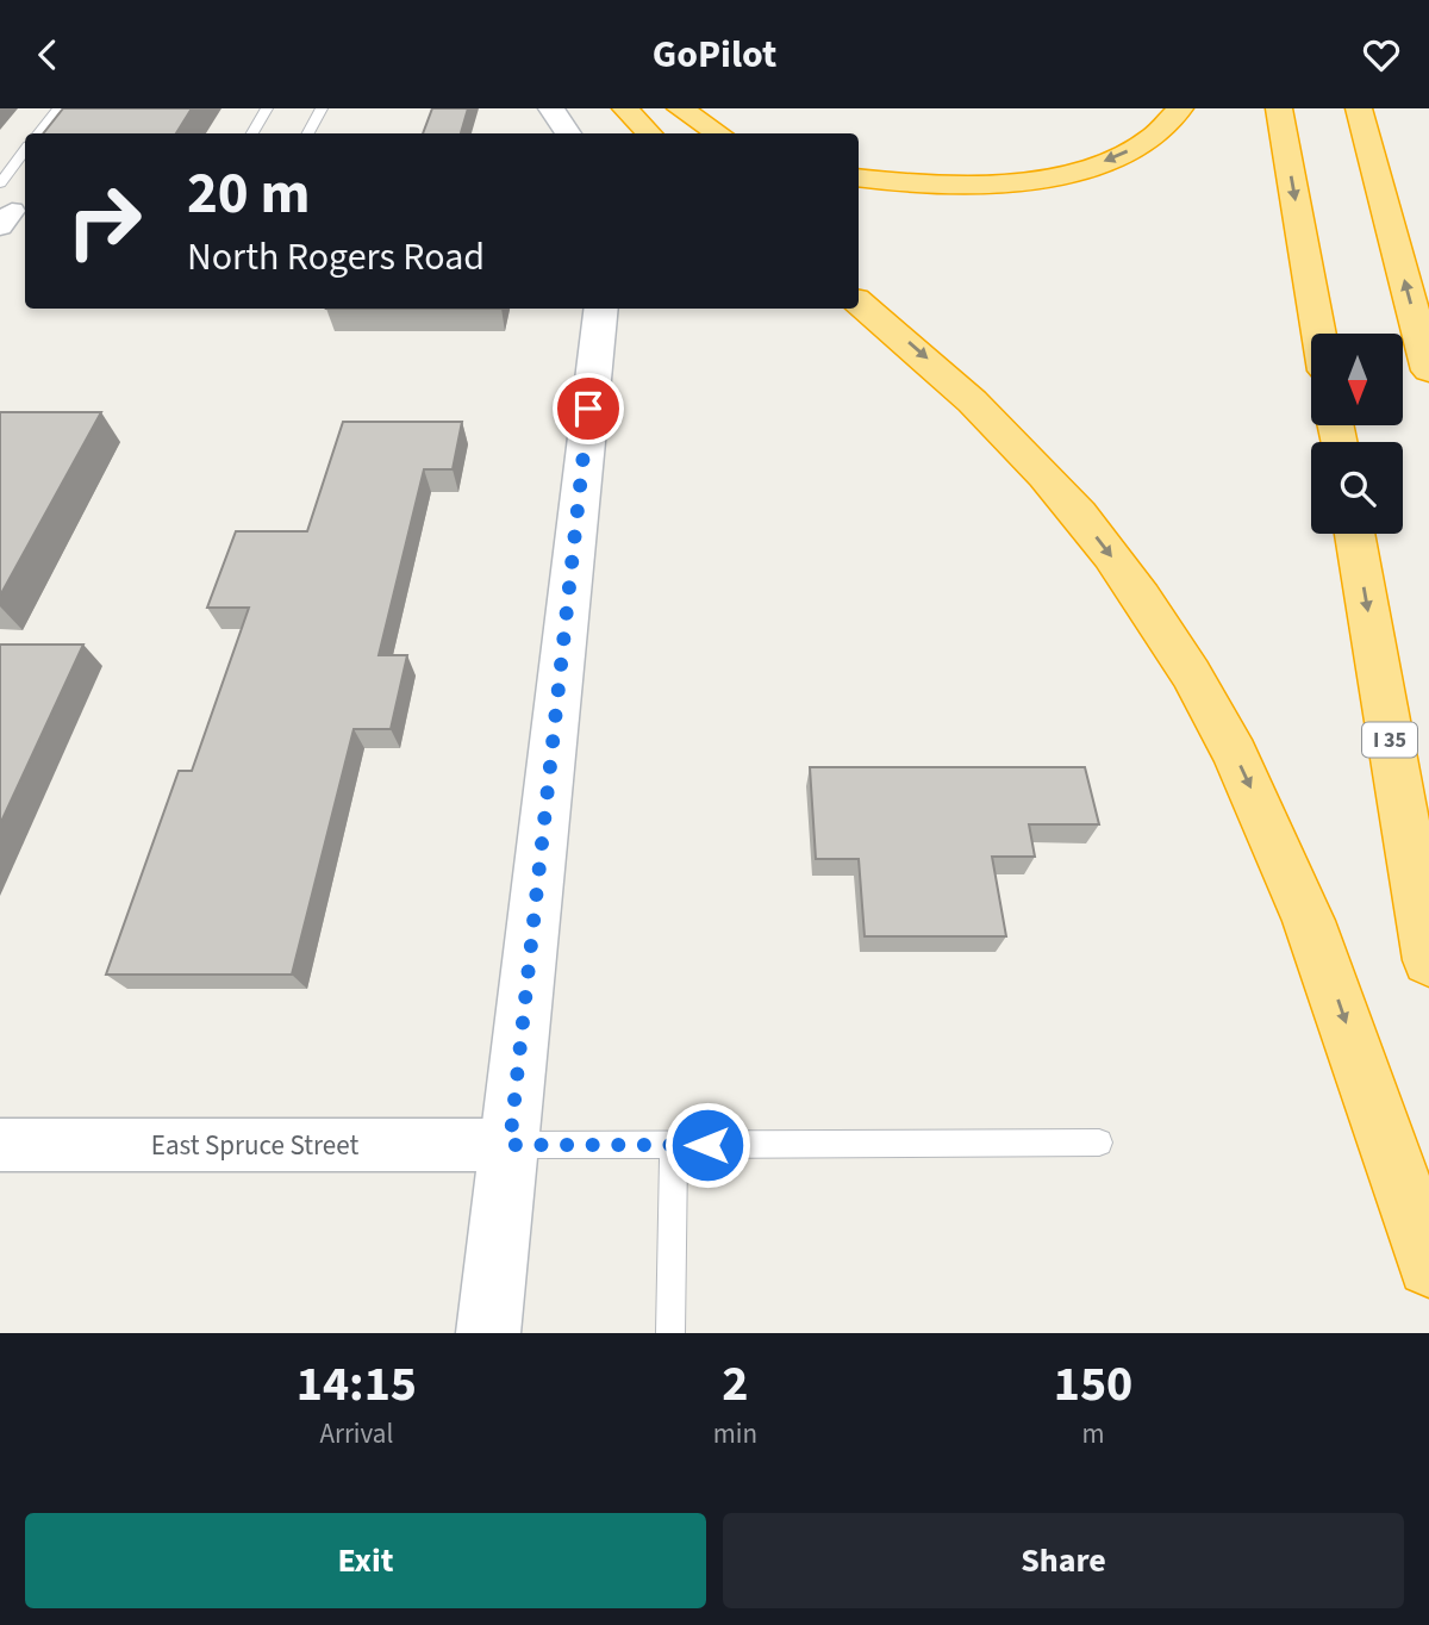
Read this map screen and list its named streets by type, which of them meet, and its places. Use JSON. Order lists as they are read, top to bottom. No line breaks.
{"streets":{"highway":["I 35"],"street":["East Spruce Street"]},"north":"bottom","page":{"header":"GoPilot","turn":["20 m","North Rogers Road"],"eta":["14:15","Arrival","2","min","150","m"],"buttons":["Exit","Share"]}}
